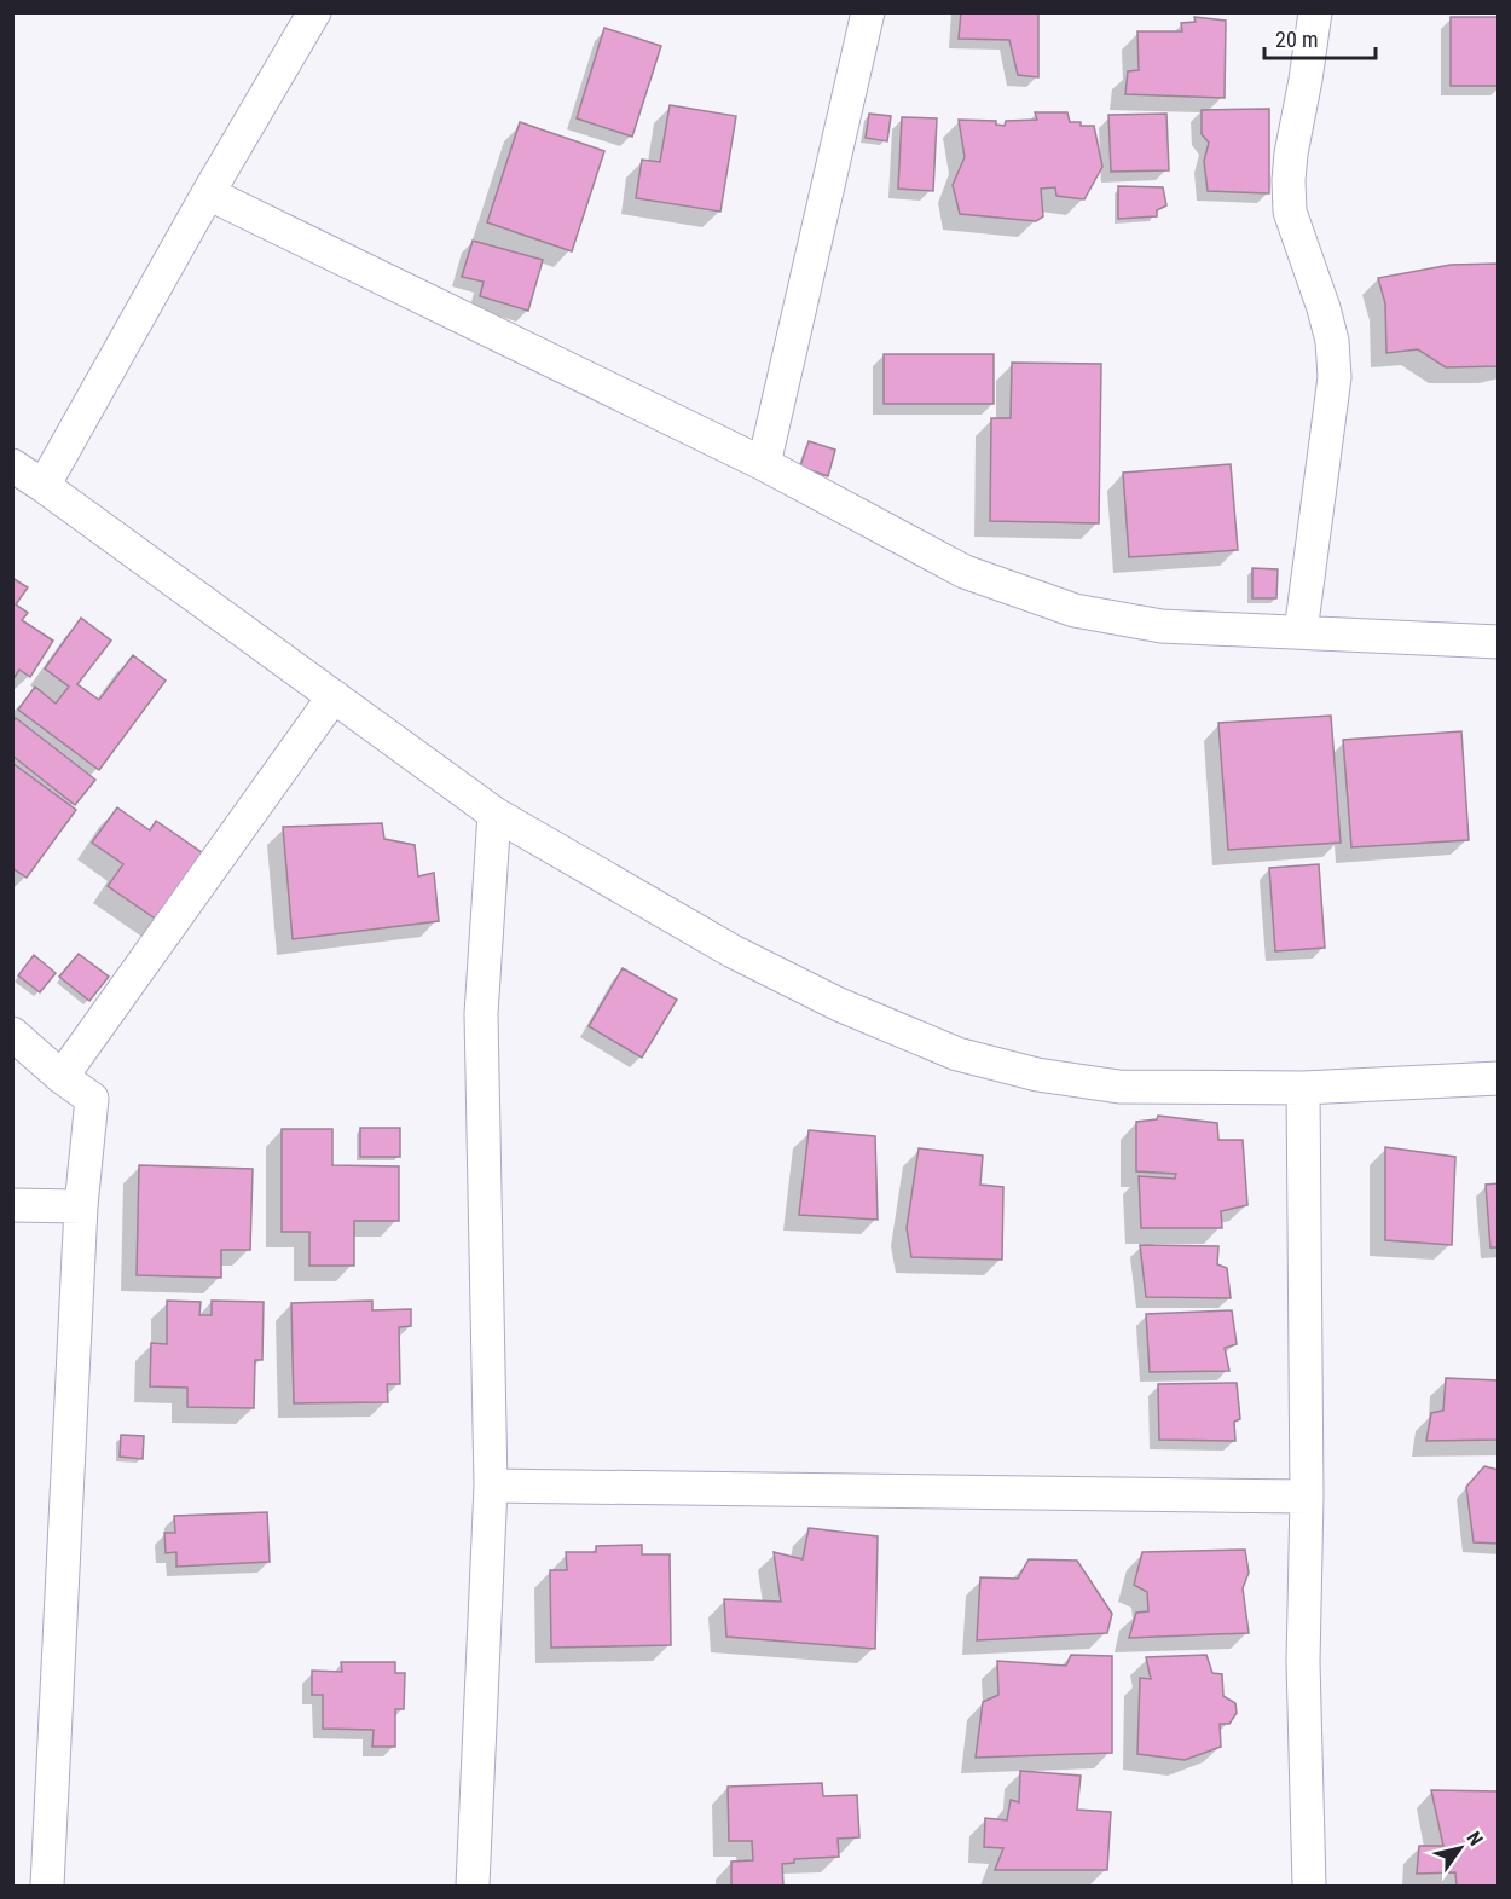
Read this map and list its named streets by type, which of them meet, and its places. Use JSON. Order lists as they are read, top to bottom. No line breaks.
{"scale_bar":"20 m","north":"top right"}
